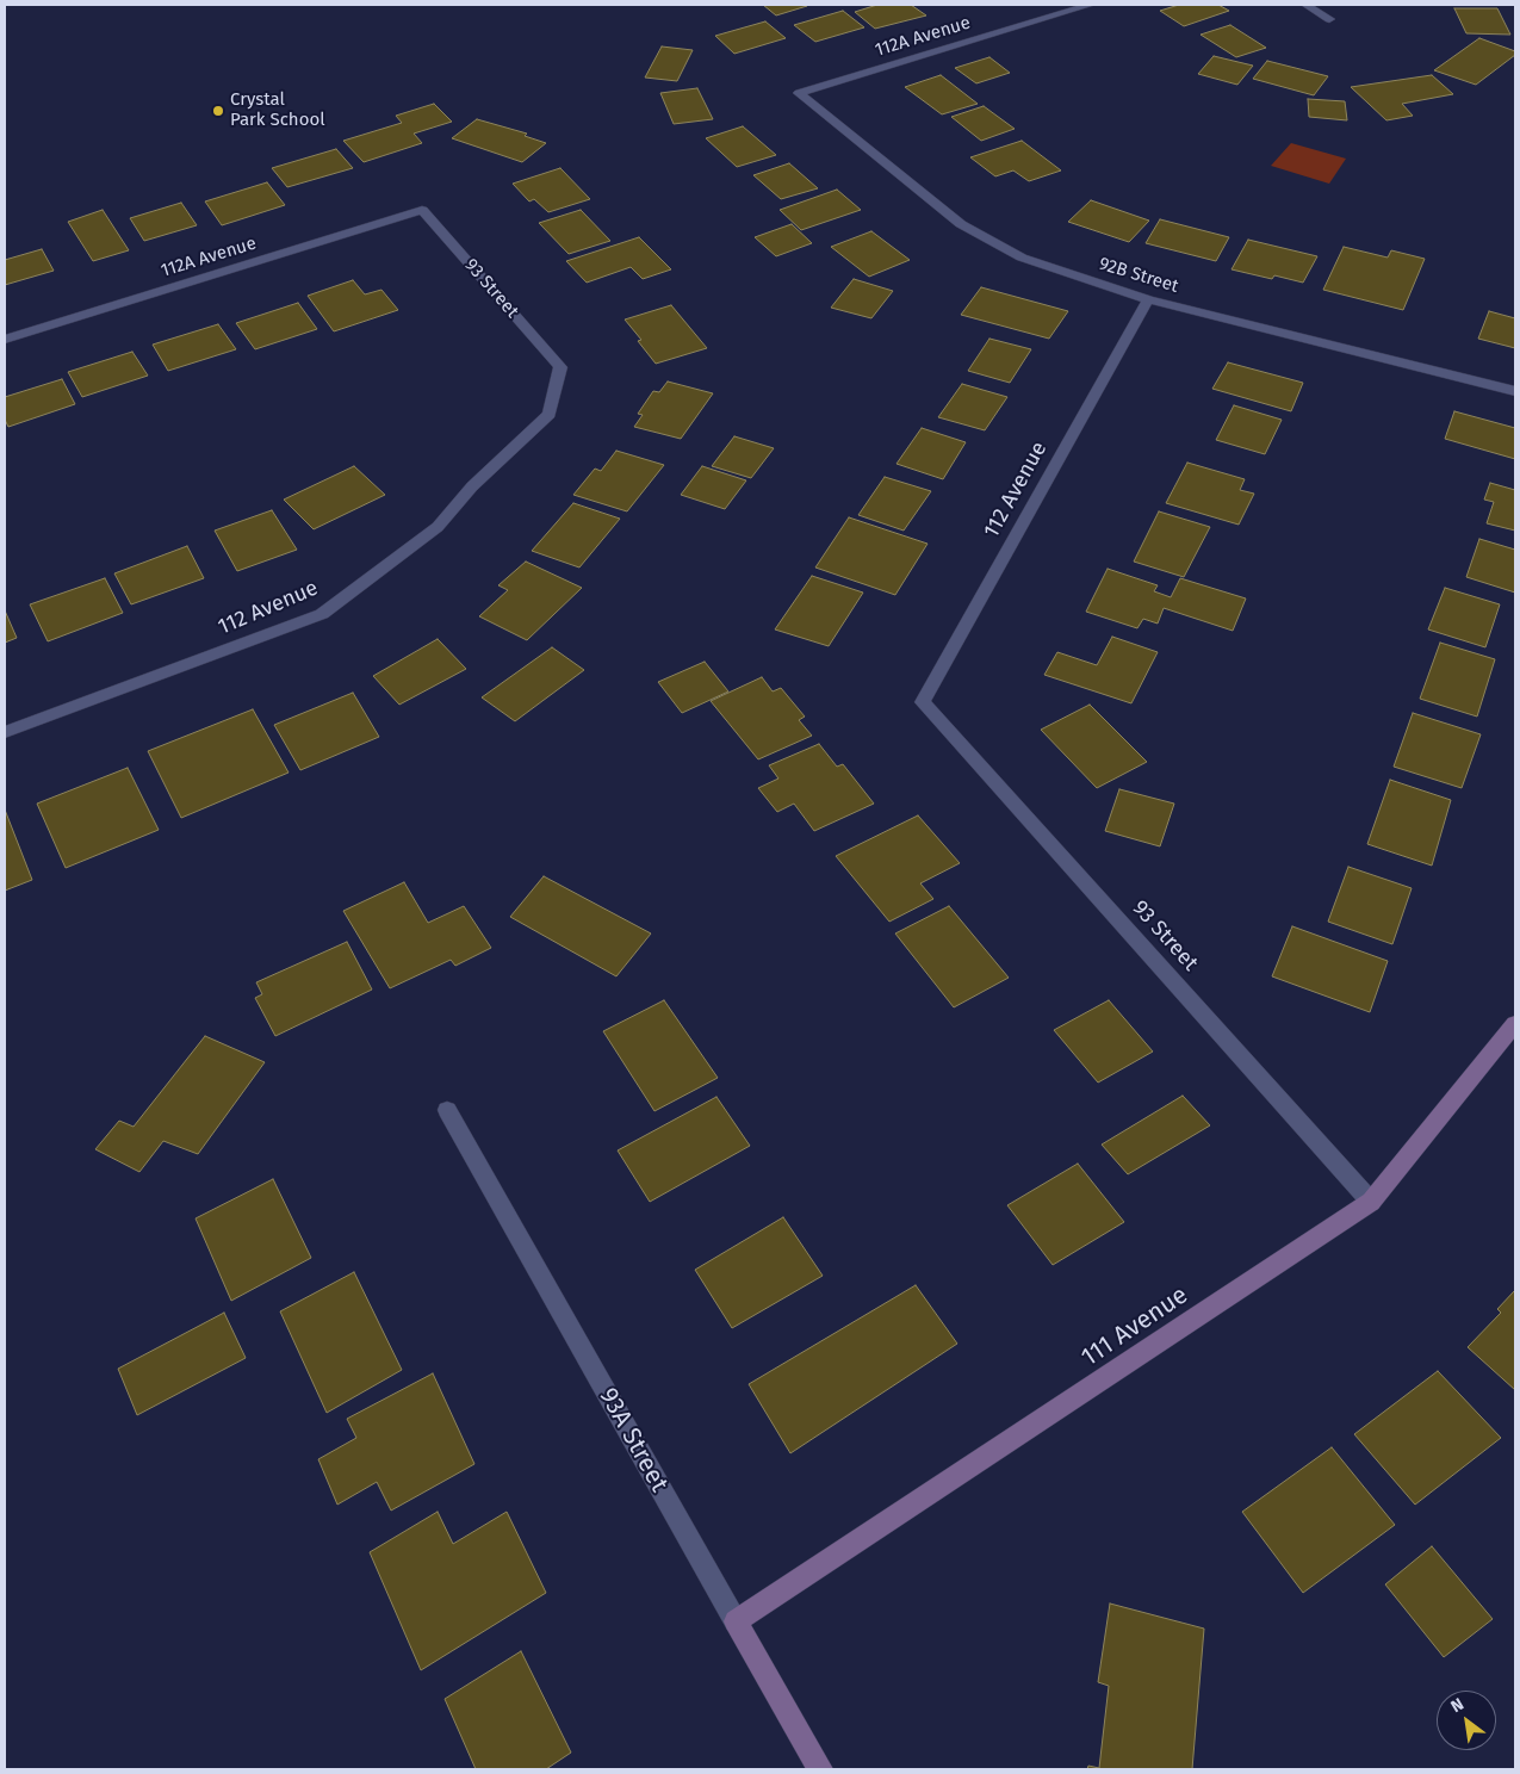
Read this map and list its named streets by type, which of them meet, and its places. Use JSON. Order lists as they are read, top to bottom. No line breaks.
{"streets":{"street":["112A Avenue","92B Street","93 Street","112 Avenue","111 Avenue","93A Street"]},"crossings":[["112A Avenue","92B Street"],["112A Avenue","93 Street"],["92B Street","112 Avenue"],["93 Street","112 Avenue"],["93 Street","111 Avenue"],["111 Avenue","93A Street"]],"places":["Crystal Park School"],"north":"top left"}
